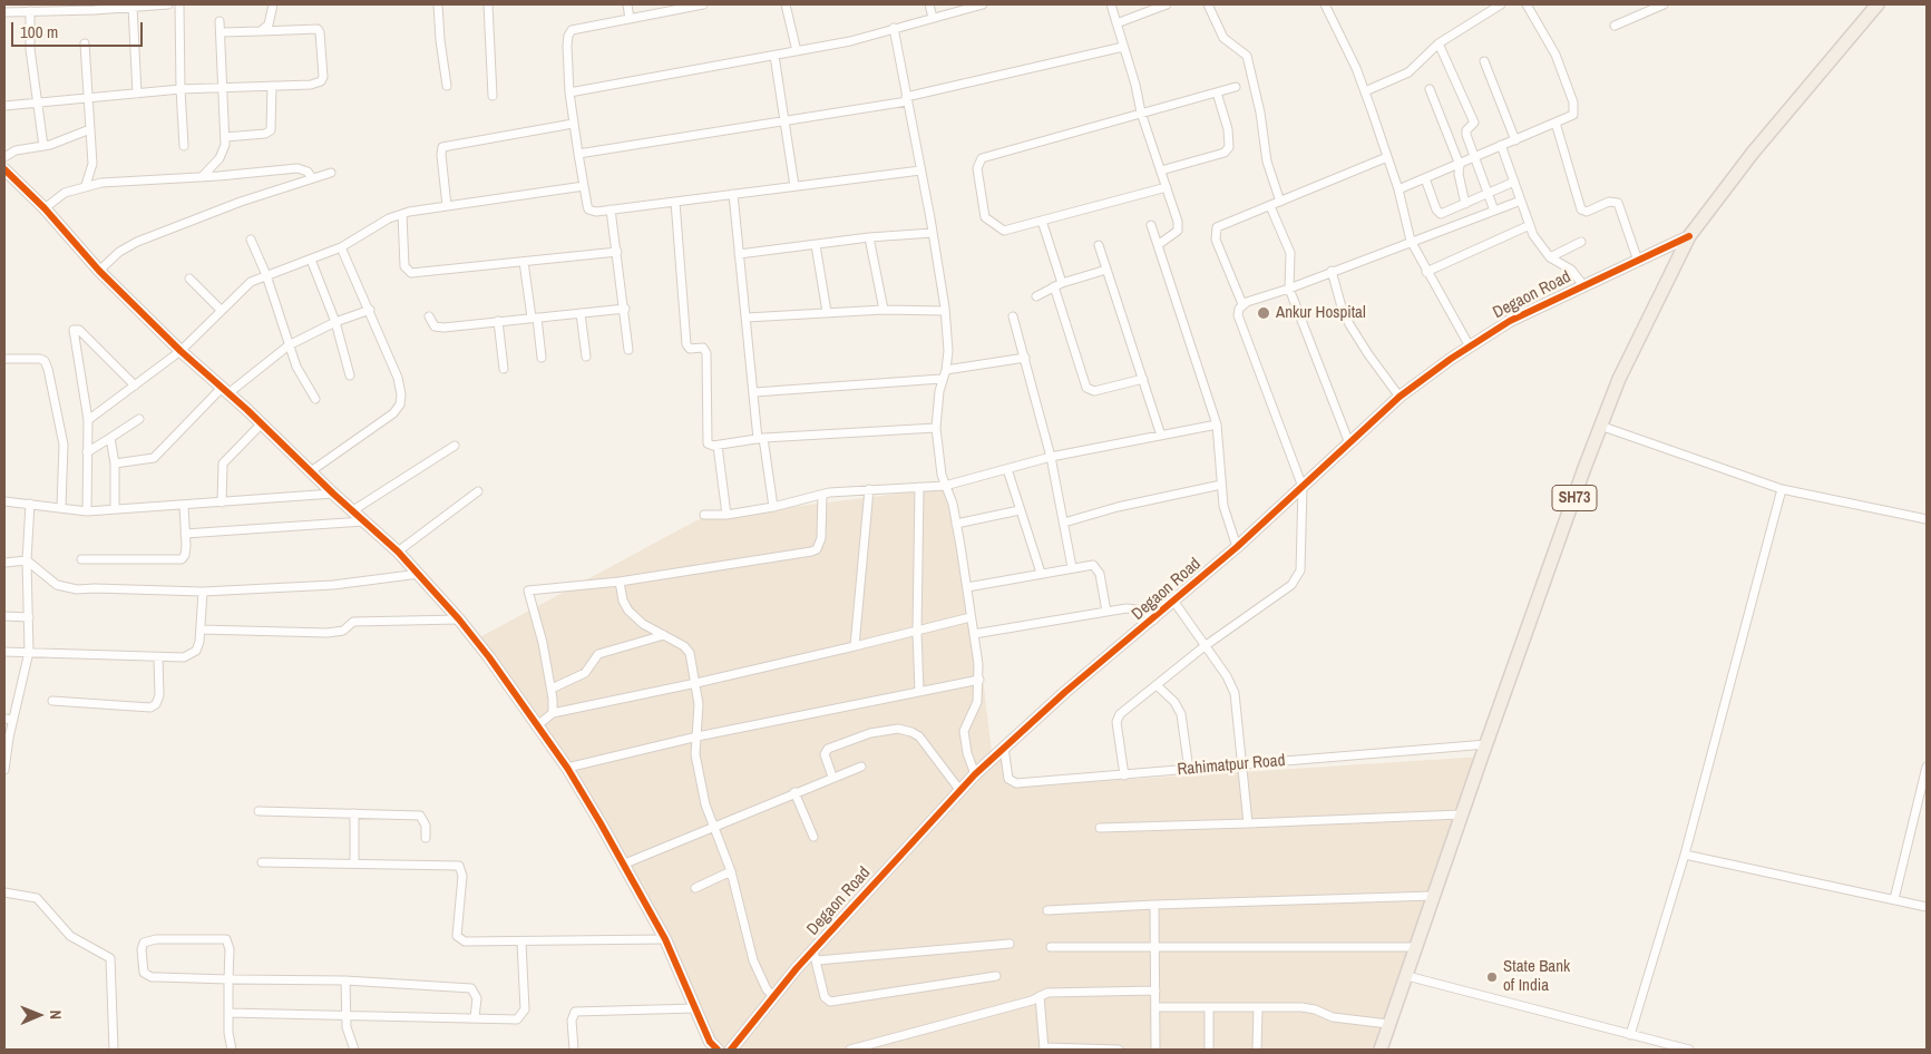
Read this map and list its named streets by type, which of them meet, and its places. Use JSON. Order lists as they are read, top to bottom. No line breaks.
{"streets":{"main road":["SH73"],"street":["Degaon Road","Rahimatpur Road"]},"crossings":[["Degaon Road","SH73"],["Degaon Road","Rahimatpur Road"],["SH73","Rahimatpur Road"]],"places":["Ankur Hospital","State Bank of India"],"scale_bar":"100 m","north":"right"}
